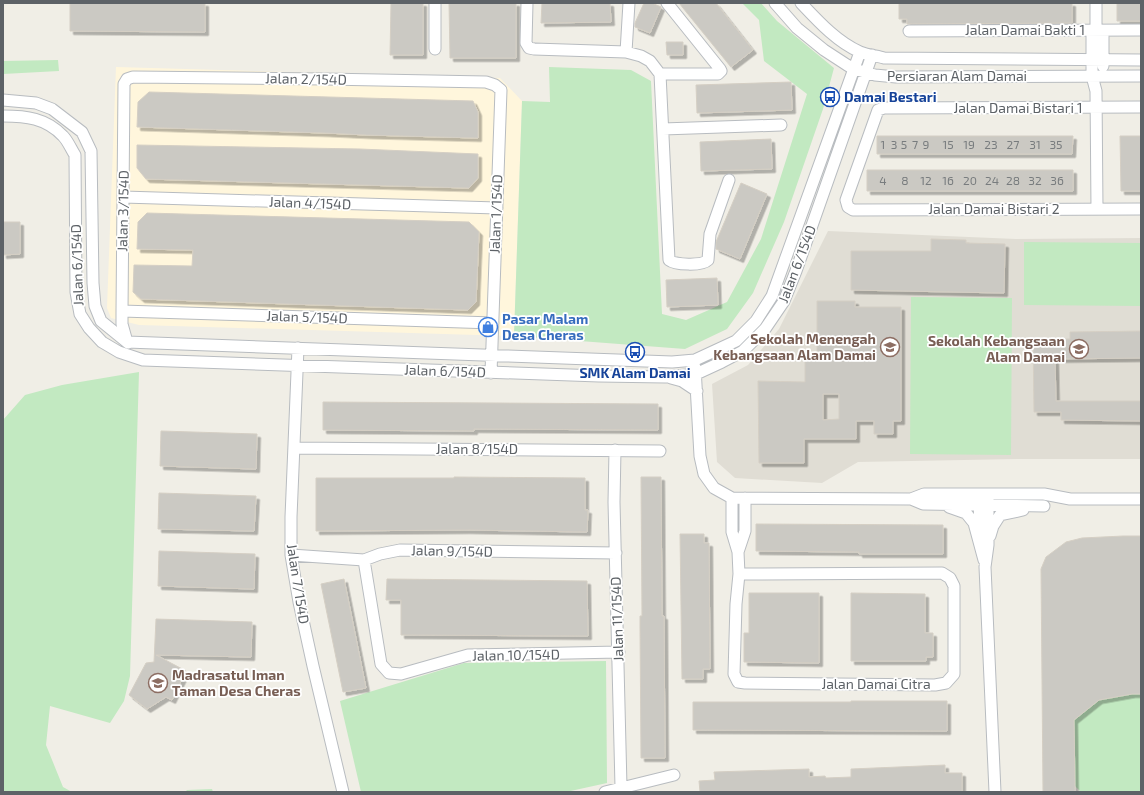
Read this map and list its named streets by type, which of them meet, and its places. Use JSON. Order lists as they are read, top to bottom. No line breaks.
{"streets":{"street":["Jalan Damai Bakti 1","Persiaran Alam Damai","Jalan 2/154D","Jalan Damai Bistari 1","Jalan 4/154D","Jalan Damai Bistari 2","Jalan 3/154D","Jalan 1/154D","Jalan 6/154D","Jalan 5/154D","Jalan 8/154D","Jalan 9/154D","Jalan 7/154D","Jalan 11/154D","Jalan 10/154D","Jalan Damai Citra"]},"crossings":[["Persiaran Alam Damai","Jalan 6/154D"],["Jalan 2/154D","Jalan 3/154D"],["Jalan 2/154D","Jalan 1/154D"],["Jalan Damai Bistari 1","Jalan Damai Bistari 2"],["Jalan 4/154D","Jalan 3/154D"],["Jalan 4/154D","Jalan 1/154D"],["Jalan 3/154D","Jalan 6/154D"],["Jalan 3/154D","Jalan 5/154D"],["Jalan 1/154D","Jalan 6/154D"],["Jalan 1/154D","Jalan 5/154D"],["Jalan 6/154D","Jalan 7/154D"],["Jalan 8/154D","Jalan 7/154D"],["Jalan 8/154D","Jalan 11/154D"],["Jalan 9/154D","Jalan 7/154D"],["Jalan 9/154D","Jalan 11/154D"],["Jalan 9/154D","Jalan 10/154D"],["Jalan 11/154D","Jalan 10/154D"]],"places":{"bus stop":["Damai Bestari","SMK Alam Damai"],"shop":["Pasar Malam Desa Cheras"],"school or university":["Sekolah Menengah Kebangsaan Alam Damai","Sekolah Kebangsaan Alam Damai","Madrasatul Iman Taman Desa Cheras"]},"house_numbers":["1","3","5","7","9","15","19","23","27","31","35","4","8","12","16","20","24","28","32","36"]}
